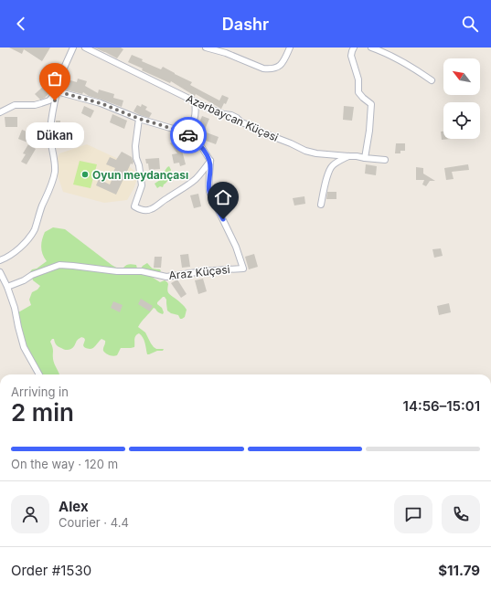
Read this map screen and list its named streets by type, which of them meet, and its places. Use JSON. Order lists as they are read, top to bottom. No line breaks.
{"streets":{"street":["Azərbaycan Küçəsi","Araz Küçəsi"]},"places":["Dükan","Oyun meydançası"],"north":"top left","page":{"header":"Dashr","bubble":"Dükan","heading":["2 min","Arriving in","14:56–15:01"],"panel":["Alex","Courier · 4.4","Order #1530","$11.79"],"bar":"On the way · 120 m"}}
